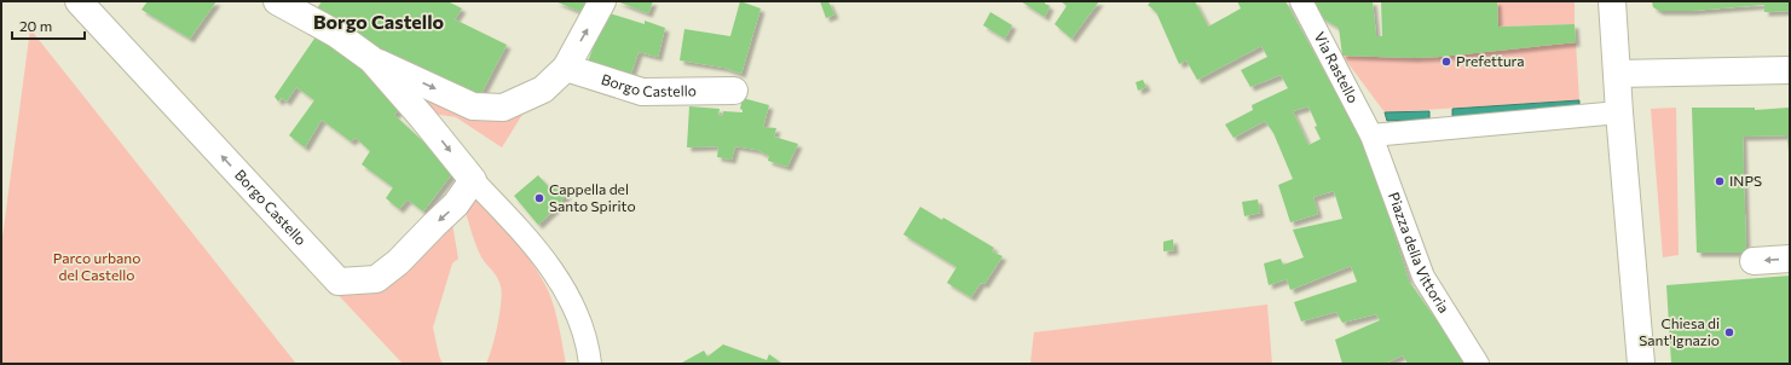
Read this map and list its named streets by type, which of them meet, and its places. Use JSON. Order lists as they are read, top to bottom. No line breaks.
{"streets":{"street":["Via Rastello","Borgo Castello","Piazza della Vittoria"]},"crossings":[["Via Rastello","Piazza della Vittoria"]],"districts":["Borgo Castello"],"parks":["Parco urbano del Castello"],"places":["Prefettura","INPS","Cappella del Santo Spirito","Chiesa di Sant'Ignazio"],"scale_bar":"20 m"}
